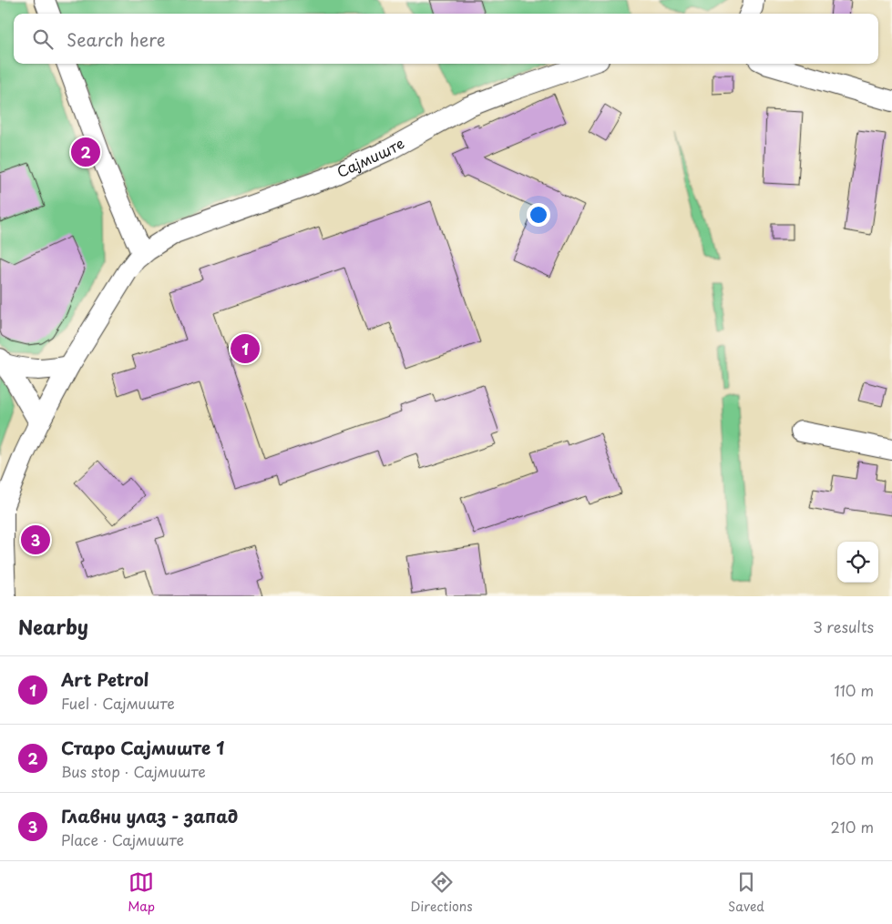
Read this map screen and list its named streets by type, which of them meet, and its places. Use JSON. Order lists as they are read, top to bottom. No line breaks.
{"streets":{"street":["Сајмиште"]},"page":{"search":"Search here","pins":["2","1","3"],"heading":["Nearby","3 results"],"list":[{"mark":"1","name":"Art Petrol","note":"Fuel · Сајмиште","value":"110 m"},{"mark":"2","name":"Старо Сајмиште 1","note":"Bus stop · Сајмиште","value":"160 m"},{"mark":"3","name":"Главни улаз - запад","note":"Place · Сајмиште","value":"210 m"}],"nav":["Map","Directions","Saved"]}}
